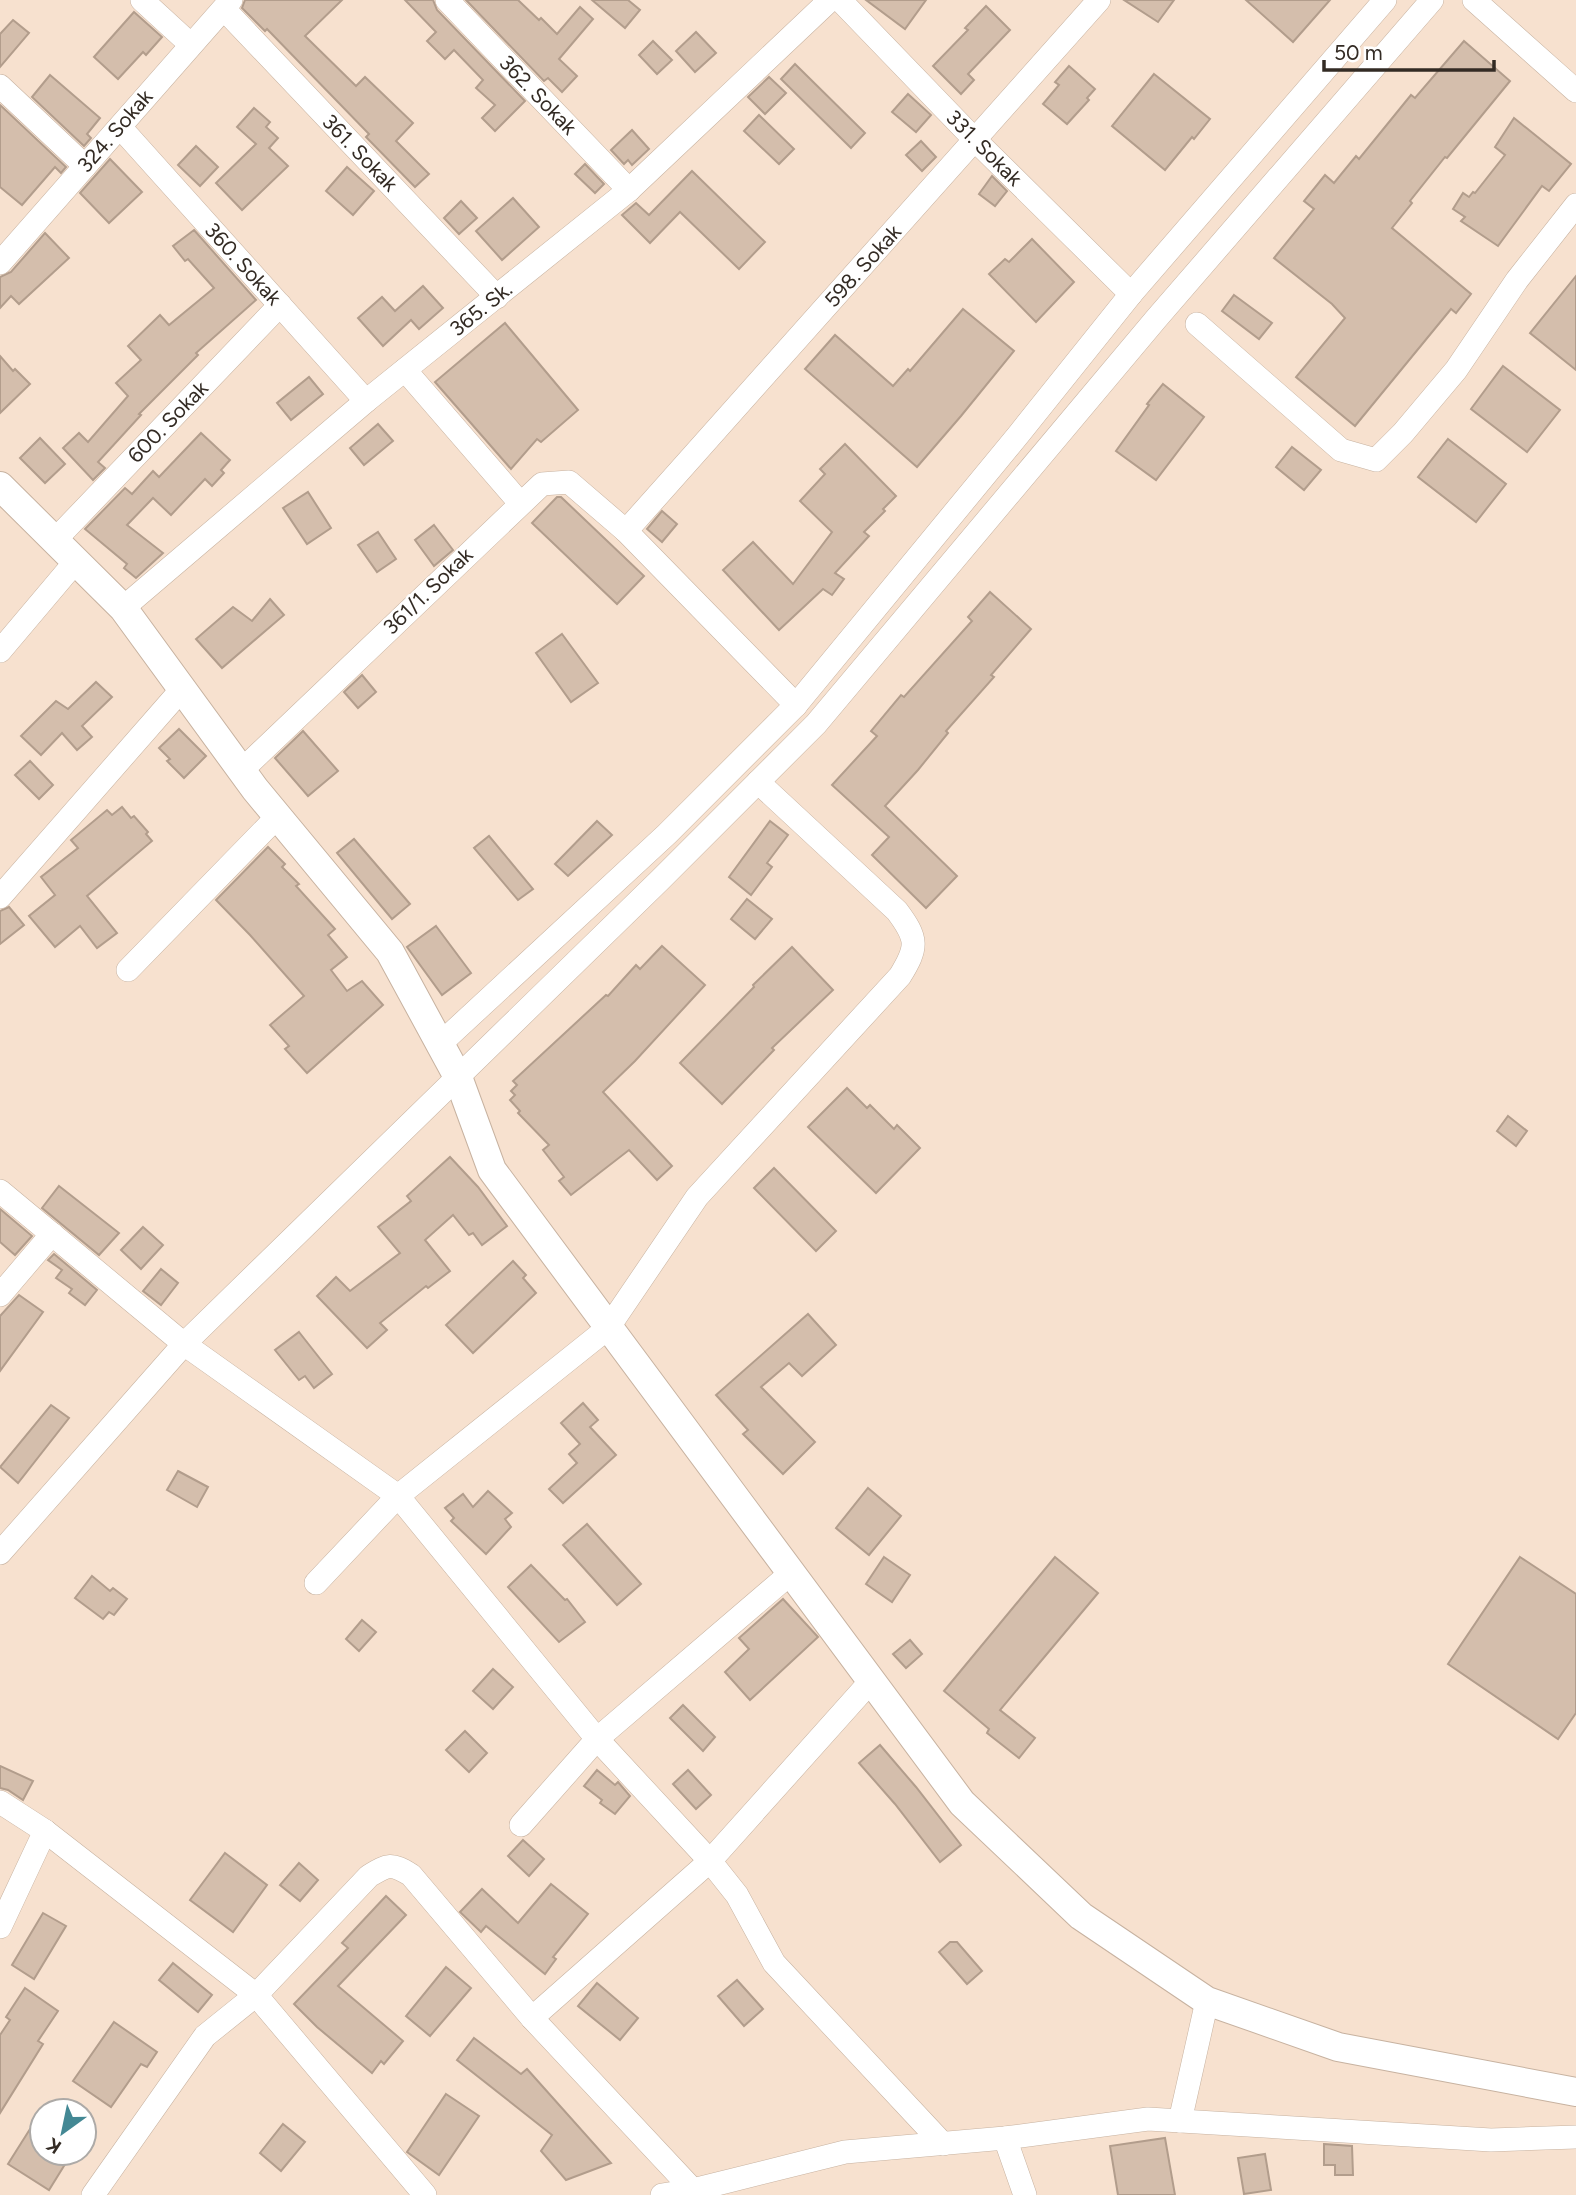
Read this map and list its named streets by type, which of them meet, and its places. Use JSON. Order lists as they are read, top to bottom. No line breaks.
{"streets":{"street":["362. Sokak","324. Sokak","331. Sokak","361. Sokak","360. Sokak","598. Sokak","365. Sk.","600. Sokak","361/1. Sokak"]},"crossings":[["362. Sokak","365. Sk."],["324. Sokak","361. Sokak"],["324. Sokak","360. Sokak"],["331. Sokak","598. Sokak"],["361. Sokak","365. Sk."],["360. Sokak","365. Sk."],["360. Sokak","600. Sokak"],["598. Sokak","361/1. Sokak"]],"scale_bar":"50 m","north":"bottom left"}
